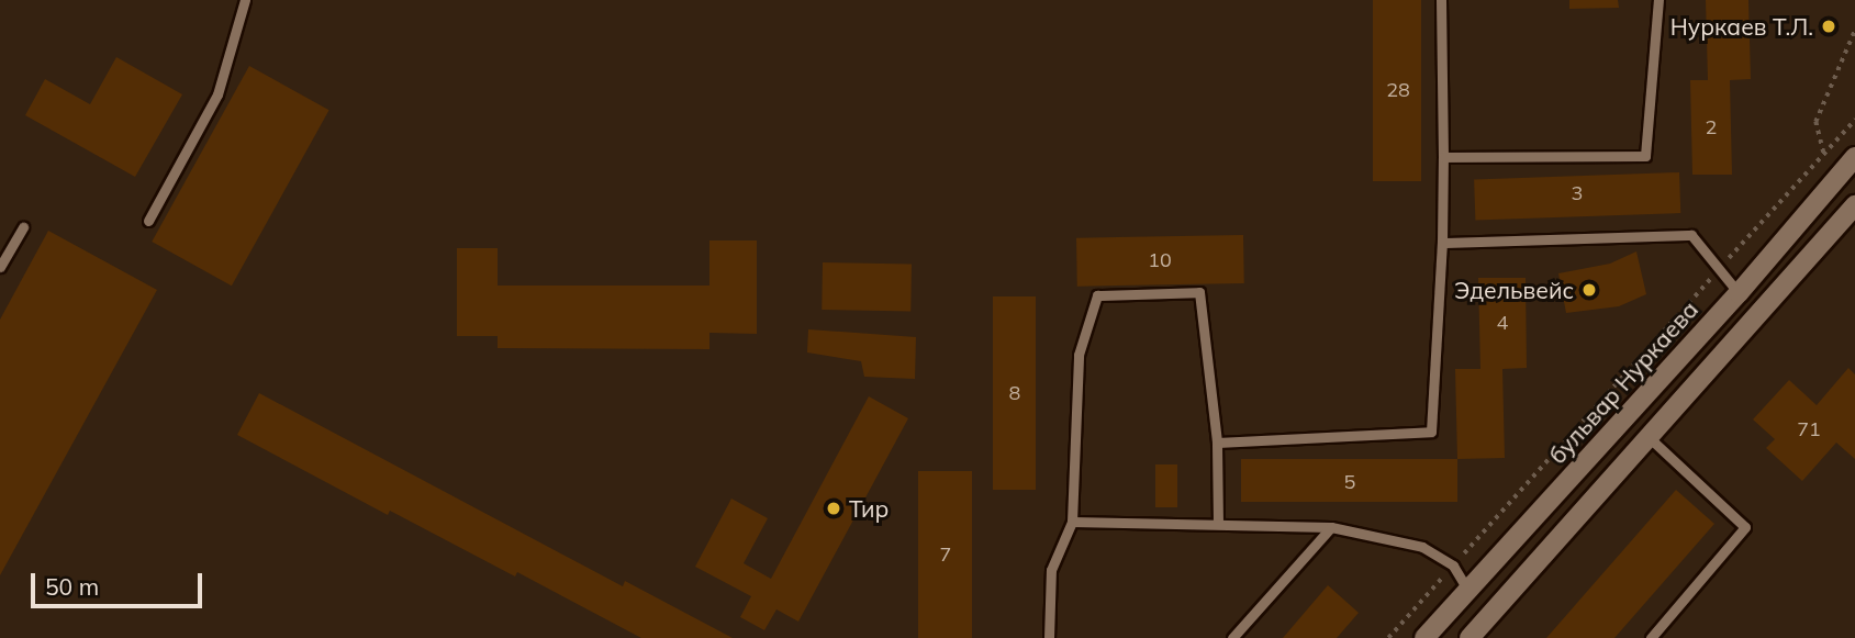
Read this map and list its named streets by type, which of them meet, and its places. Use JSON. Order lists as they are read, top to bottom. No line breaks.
{"streets":{"street":["бульвар Нуркаева"]},"places":["Нуркаев Т.Л.","Эдельвейс","Тир"],"house_numbers":["28","2","3","10","4","8","71","5","7"],"scale_bar":"50 m"}
